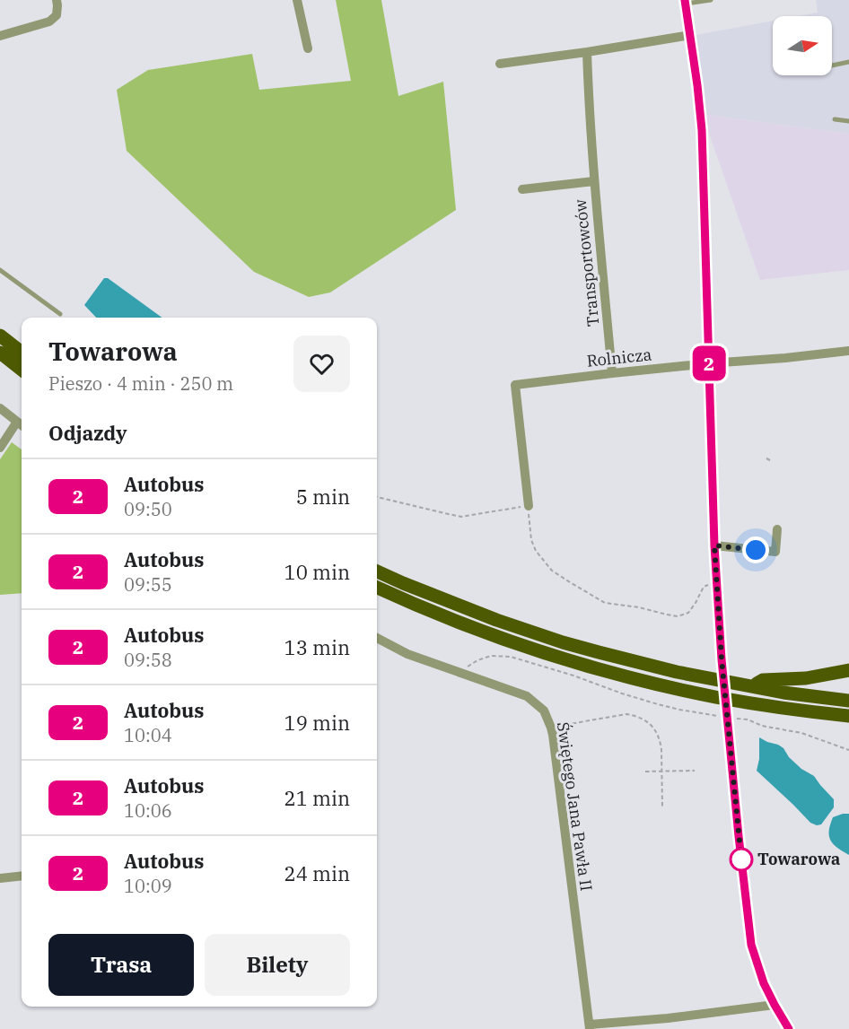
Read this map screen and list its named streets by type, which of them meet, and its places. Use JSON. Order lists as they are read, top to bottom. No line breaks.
{"streets":{"street":["Transportowców","Rolnicza","Świętego Jana Pawła II"]},"crossings":[["Transportowców","Rolnicza"]],"places":["Towarowa"],"lines":["bus line 2"],"north":"right","page":{"on_map":"2","heading":[["Towarowa","Pieszo · 4 min · 250 m"],"Odjazdy"],"list":[{"mark":"2","name":"Autobus","note":"09:50","value":"5 min"},{"mark":"2","name":"Autobus","note":"09:55","value":"10 min"},{"mark":"2","name":"Autobus","note":"09:58","value":"13 min"},{"mark":"2","name":"Autobus","note":"10:04","value":"19 min"},{"mark":"2","name":"Autobus","note":"10:06","value":"21 min"},{"mark":"2","name":"Autobus","note":"10:09","value":"24 min"}],"buttons":["Trasa","Bilety"]}}
